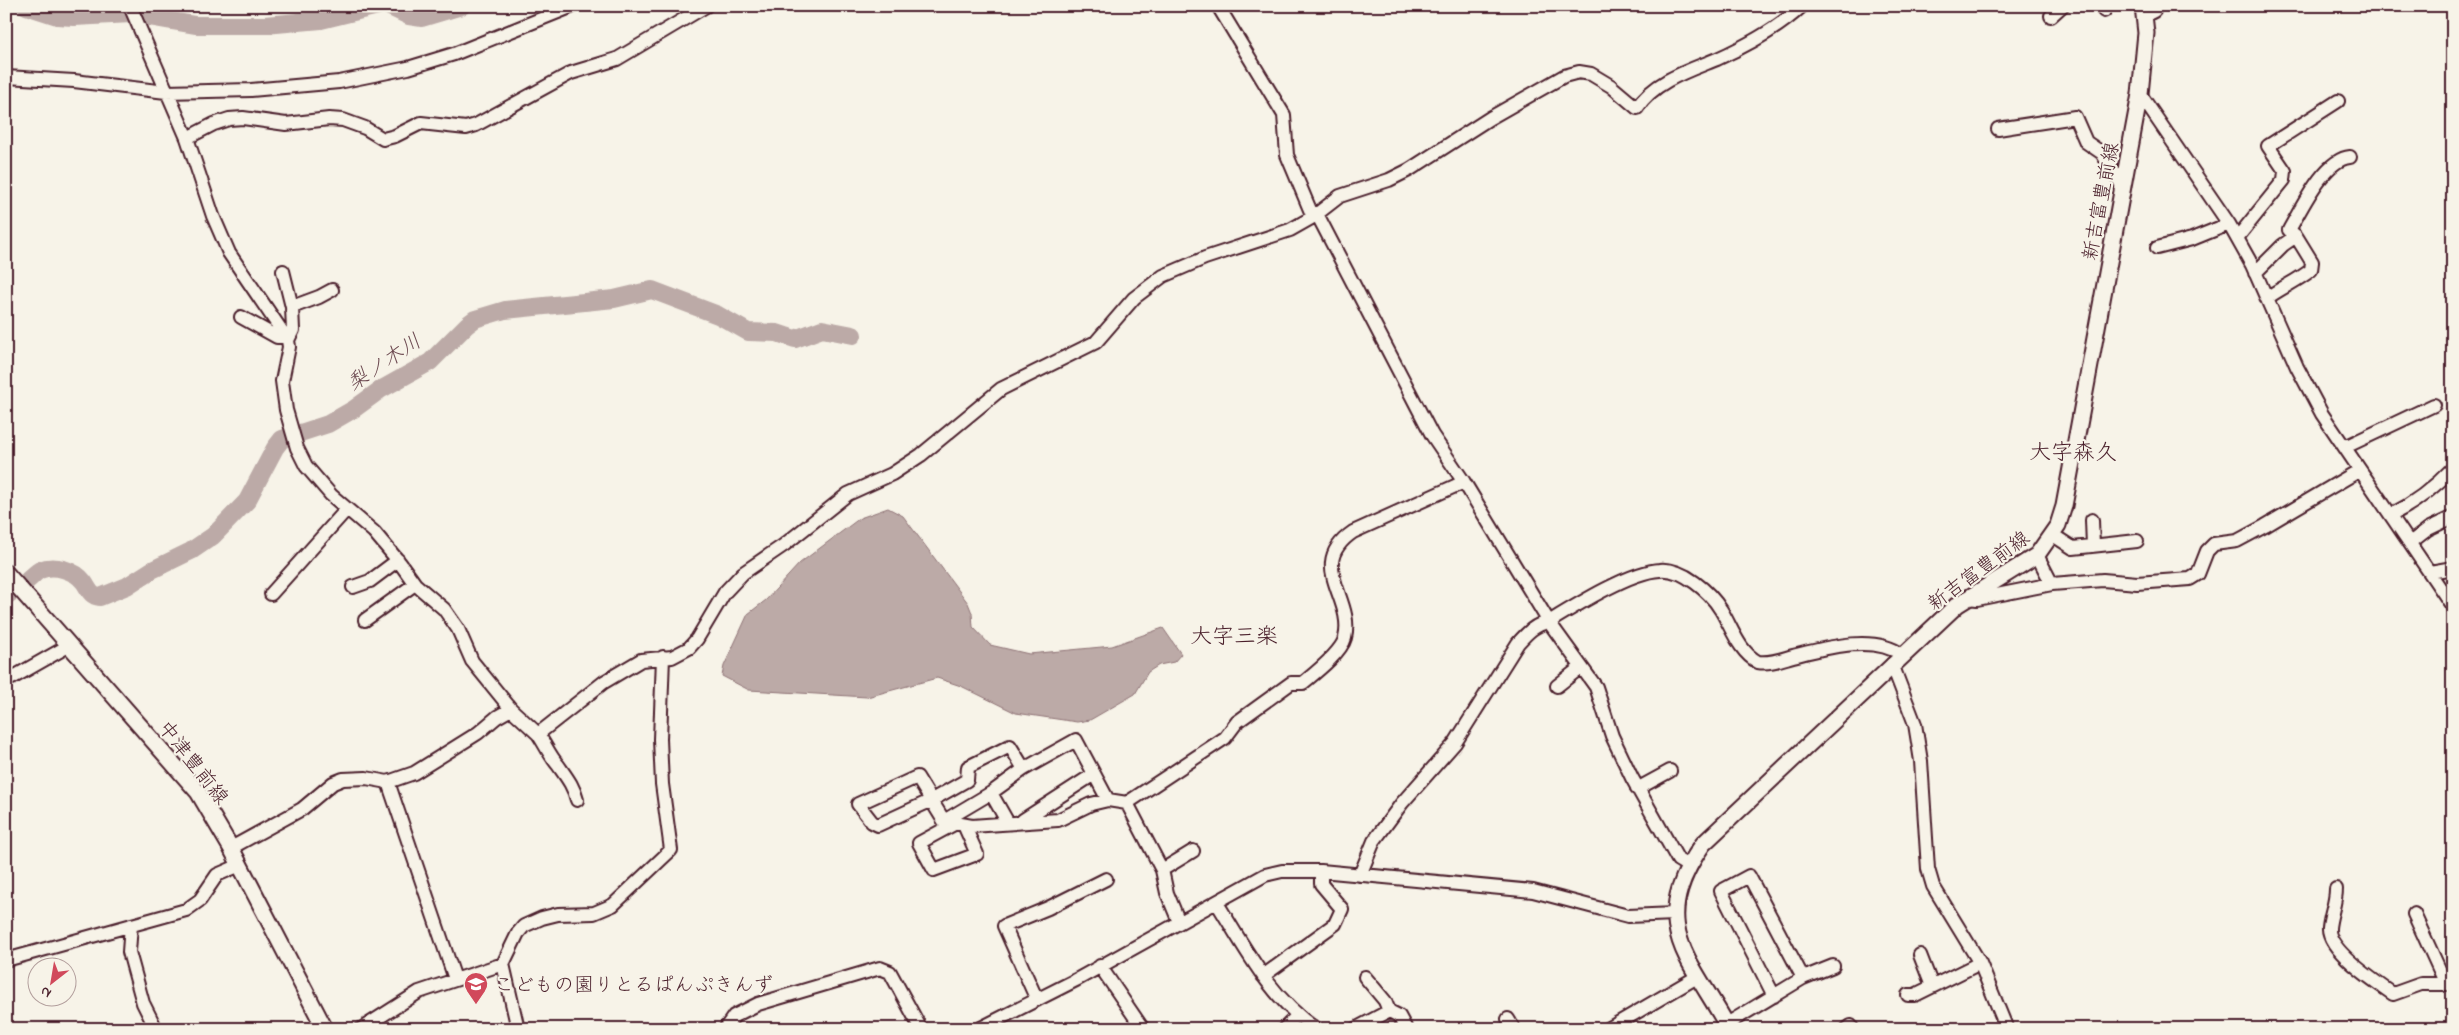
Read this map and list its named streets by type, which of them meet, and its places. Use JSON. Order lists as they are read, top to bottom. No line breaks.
{"streets":{"main road":["新吉富豊前線","中津豊前線"]},"districts":["大字森久","大字三楽"],"water":["梨ノ木川"],"places":{"school or university":["こどもの園りとるぱんぷきんず"]},"north":"bottom left"}
